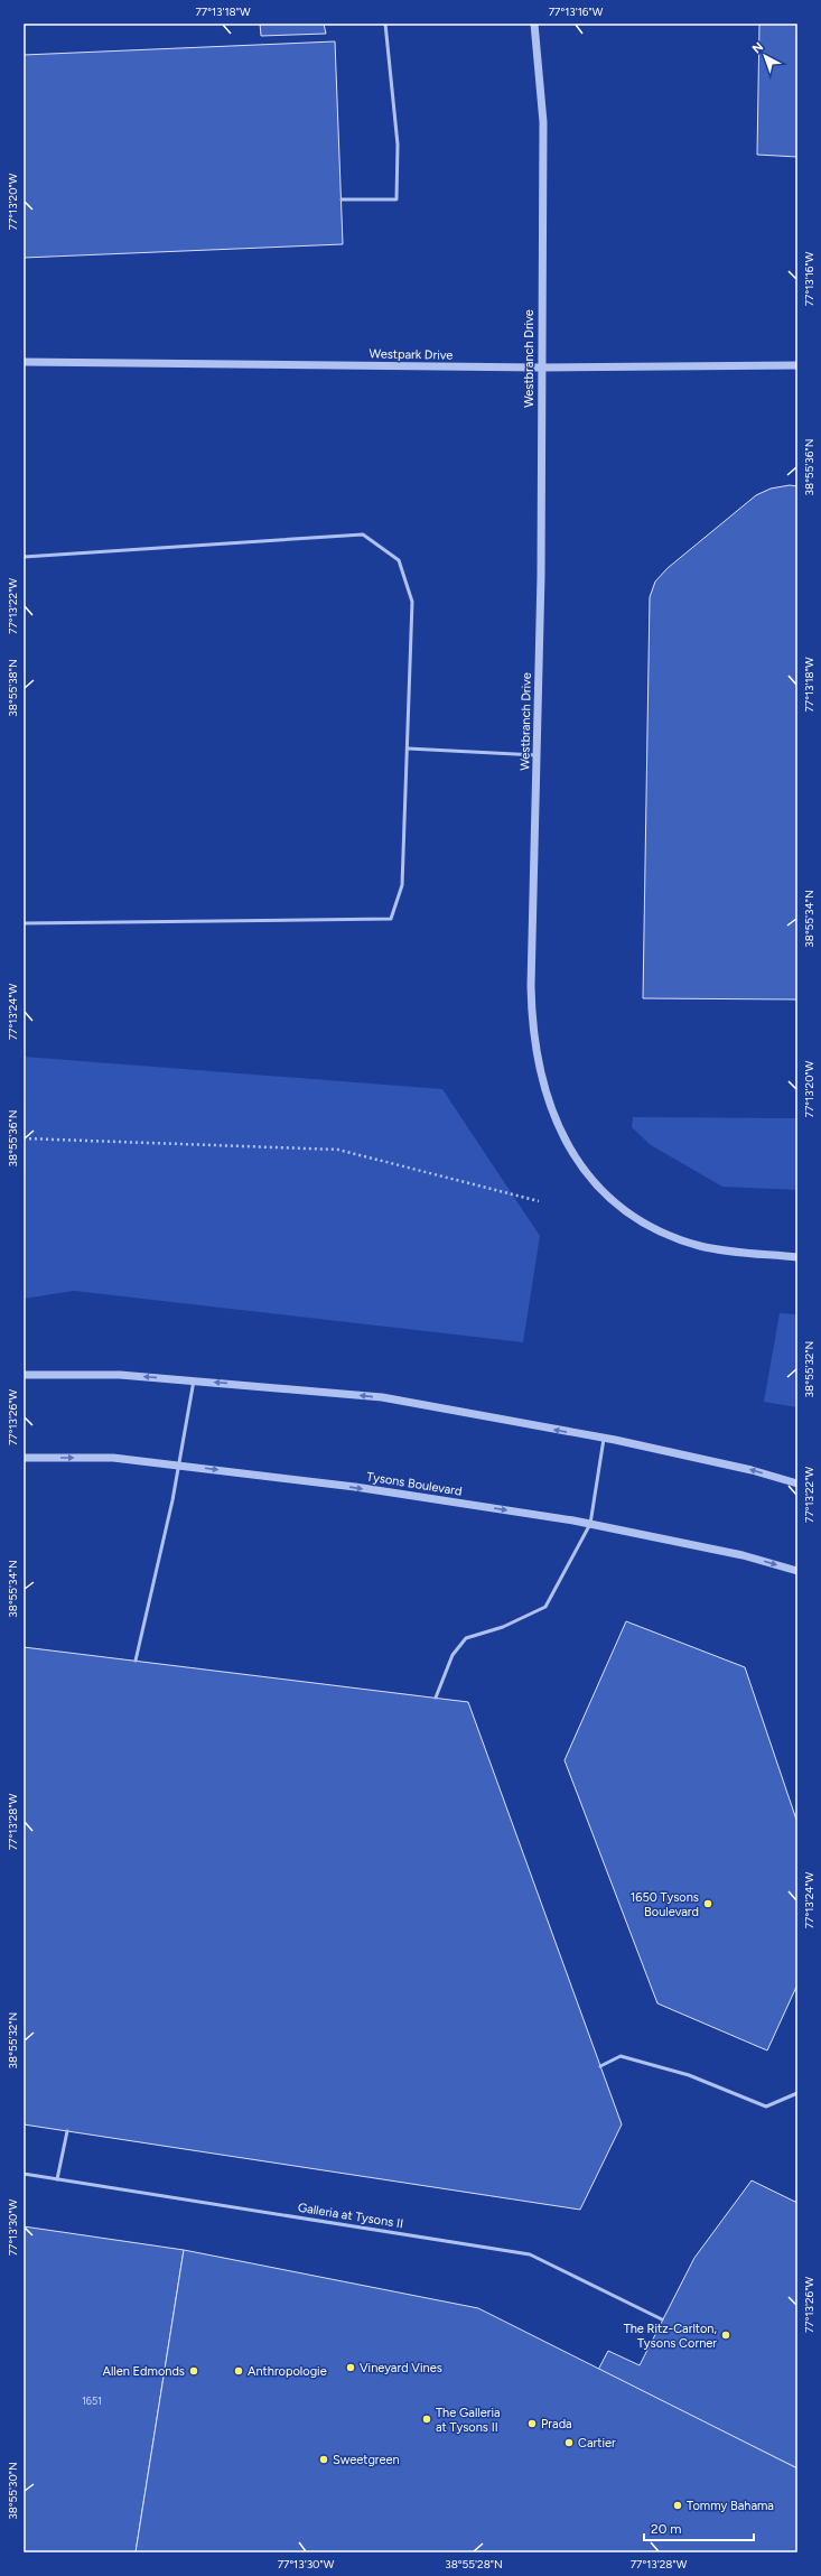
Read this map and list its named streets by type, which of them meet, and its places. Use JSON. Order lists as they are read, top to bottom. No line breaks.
{"streets":{"street":["Westpark Drive","Westbranch Drive","Tysons Boulevard"],"lane":["Galleria at Tysons II"]},"crossings":[["Westpark Drive","Westbranch Drive"]],"one_way":["Tysons Boulevard"],"places":["1650 Tysons Boulevard","The Ritz-Carlton, Tysons Corner","Vineyard Vines","Allen Edmonds","Anthropologie","The Galleria at Tysons II","Prada","Cartier","Sweetgreen","Tommy Bahama"],"house_numbers":["1651"],"scale_bar":"20 m","north":"top left","coordinates":["77°13'18\"W","77°13'16\"W","77°13'20\"W","38°55'36\"N","77°13'22\"W","38°55'38\"N","38°55'34\"N","77°13'24\"W","38°55'32\"N","77°13'26\"W","77°13'28\"W","77°13'30\"W","38°55'30\"N","38°55'28\"N"]}
